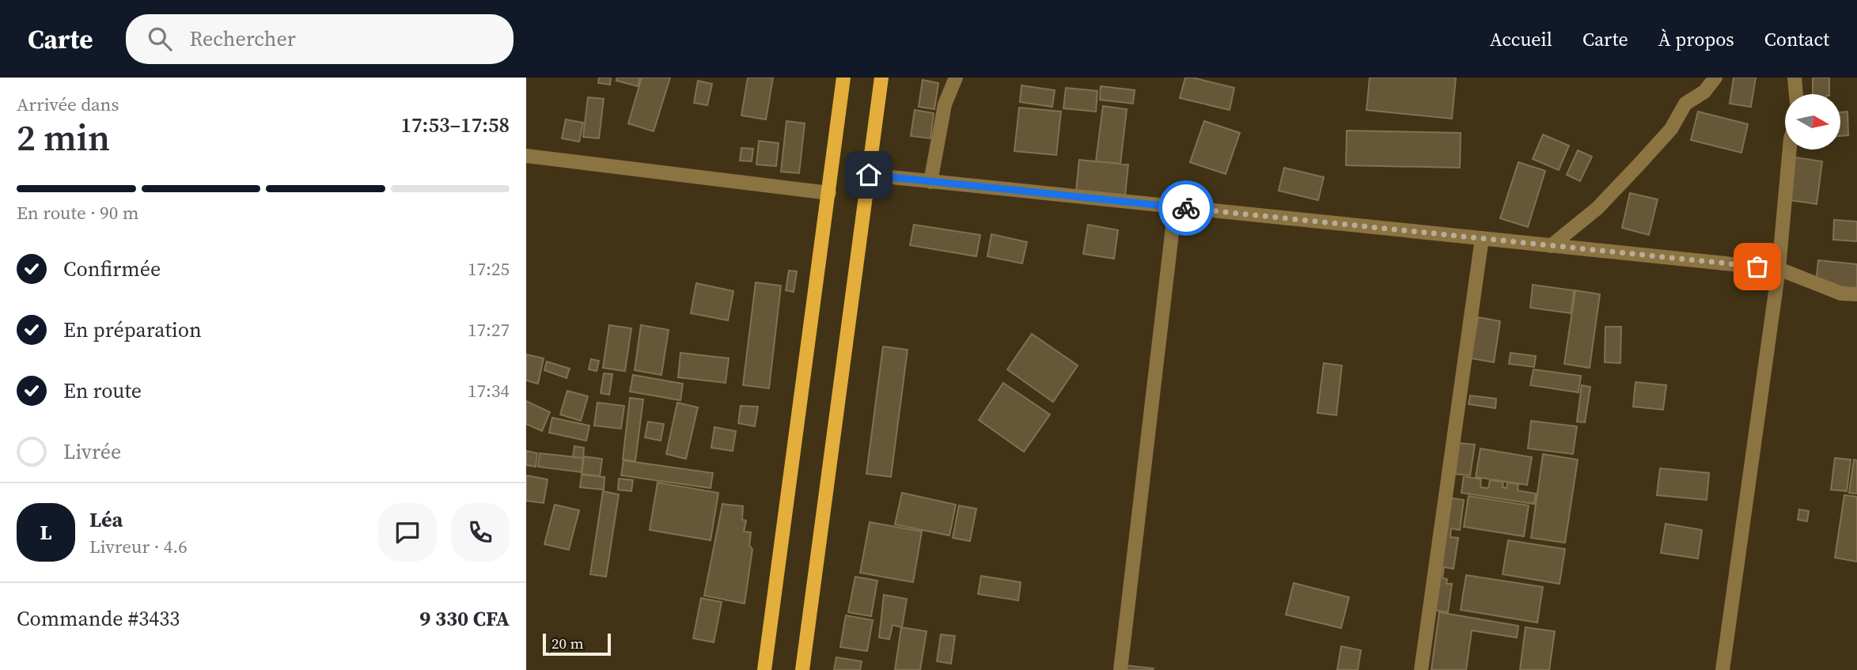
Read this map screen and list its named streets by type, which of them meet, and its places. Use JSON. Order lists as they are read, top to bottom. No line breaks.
{"scale_bar":"20 m","north":"right","page":{"header":"Carte","search":"Rechercher","nav":["Accueil","Carte","À propos","Contact"],"heading":["2 min","Arrivée dans","17:53–17:58"],"panel":["Léa","Livreur · 4.6","Commande #3433","9 330 CFA"],"bar":"En route · 90 m","list":[["Confirmée","17:25"],["En préparation","17:27"],["En route","17:34"],"Livrée"],"round":"L","scale":"20 m"}}
